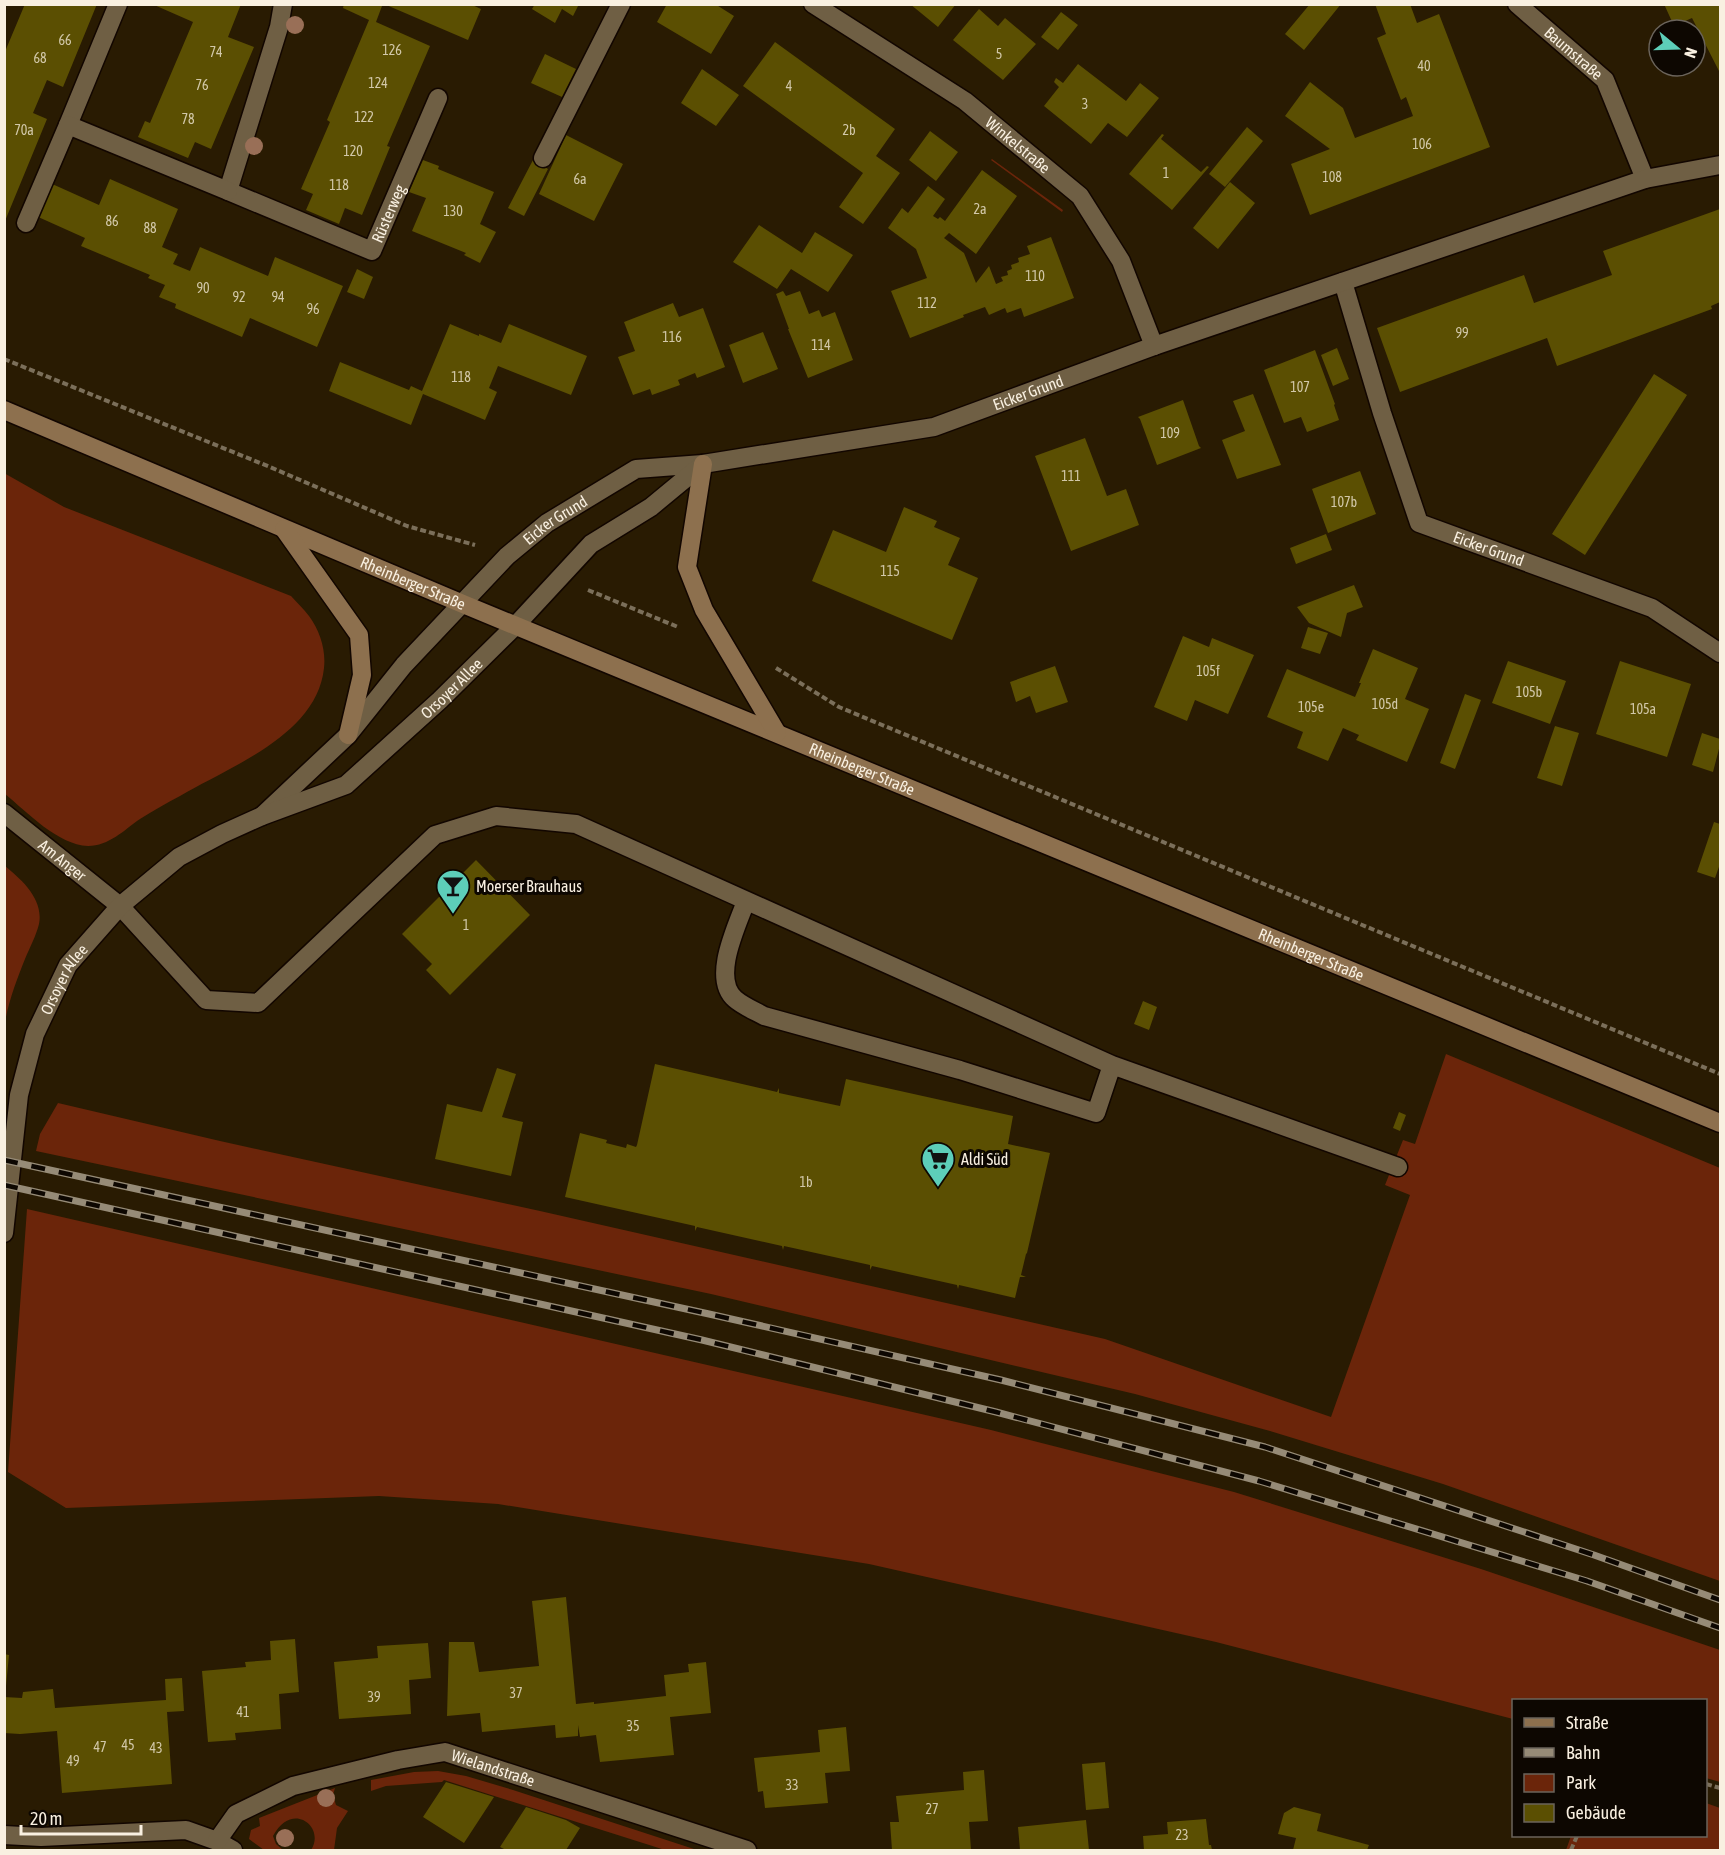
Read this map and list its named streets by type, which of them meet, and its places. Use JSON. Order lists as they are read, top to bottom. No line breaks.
{"streets":{"main road":["Rheinberger Straße"],"street":["Baumstraße","Winkelstraße","Rüsterweg","Eicker Grund","Orsoyer Allee","Am Anger","Wielandstraße"]},"crossings":[["Baumstraße","Eicker Grund"],["Winkelstraße","Eicker Grund"],["Eicker Grund","Rheinberger Straße"],["Eicker Grund","Orsoyer Allee"],["Rheinberger Straße","Orsoyer Allee"],["Orsoyer Allee","Am Anger"]],"places":{"bar":["Moerser Brauhaus"],"supermarket":["Aldi Süd"]},"house_numbers":["66","126","74","5","68","40","124","76","4","3","122","78","70a","2b","106","120","1","108","6a","118","2a","130","86","88","110","90","92","94","112","96","99","116","114","118","107","109","111","107b","115","105f","105b","105d","105e","105a","1","1b","37","39","41","35","45","47","43","49","33","27","23"],"legend":["Straße","Bahn","Park","Gebäude"],"scale_bar":"20 m","north":"right"}
